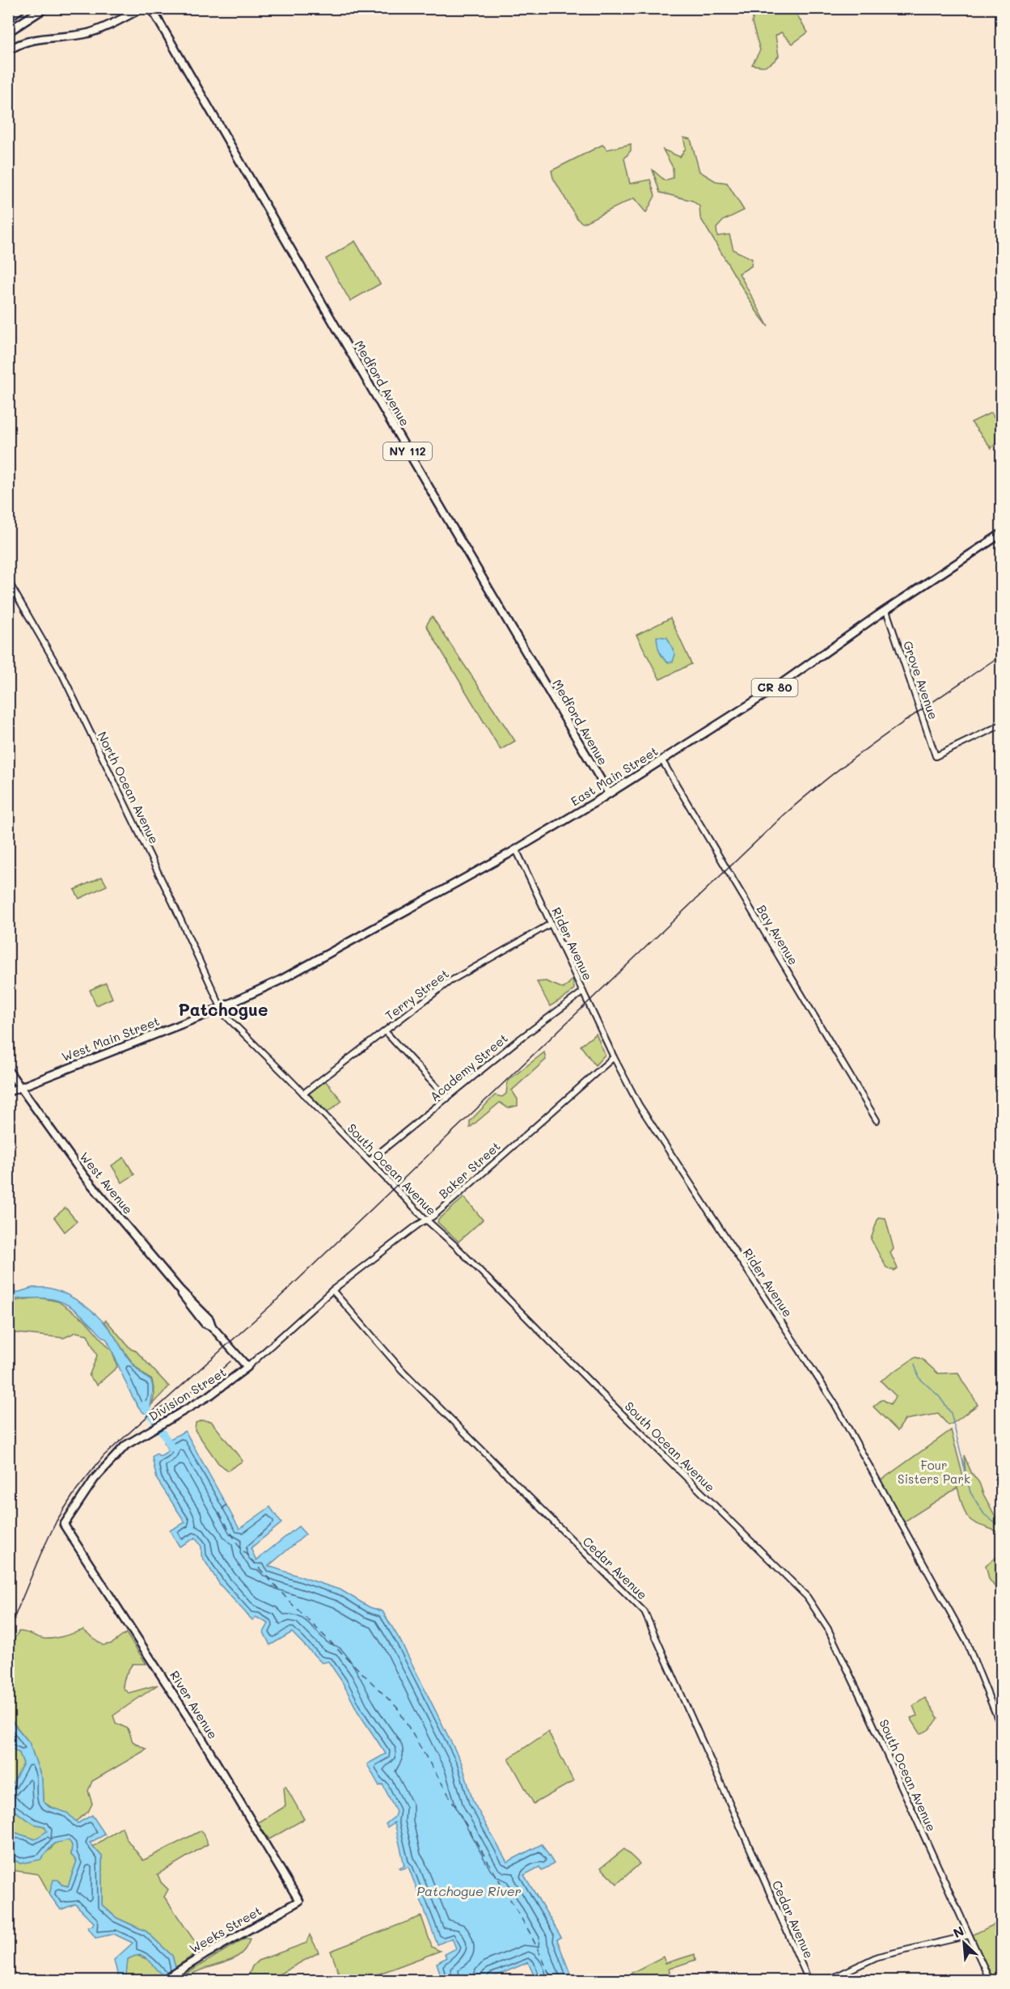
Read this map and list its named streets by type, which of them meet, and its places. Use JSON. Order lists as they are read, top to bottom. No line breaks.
{"streets":{"main road":["Medford Avenue","NY 112","CR 80","East Main Street","West Main Street","West Avenue","Division Street","River Avenue","Weeks Street"],"street":["Grove Avenue","North Ocean Avenue","Bay Avenue","Rider Avenue","Terry Street","Academy Street","South Ocean Avenue","Baker Street","Cedar Avenue"]},"crossings":[["Medford Avenue","East Main Street"],["Grove Avenue","East Main Street"],["East Main Street","North Ocean Avenue"],["East Main Street","Bay Avenue"],["East Main Street","Rider Avenue"],["East Main Street","West Main Street"],["East Main Street","South Ocean Avenue"],["North Ocean Avenue","West Main Street"],["North Ocean Avenue","South Ocean Avenue"],["Rider Avenue","Terry Street"],["Rider Avenue","Academy Street"],["Rider Avenue","Baker Street"],["Terry Street","South Ocean Avenue"],["West Main Street","South Ocean Avenue"],["West Main Street","West Avenue"],["Academy Street","South Ocean Avenue"],["South Ocean Avenue","Baker Street"],["Baker Street","Division Street"],["Baker Street","Cedar Avenue"],["West Avenue","Division Street"],["Division Street","Cedar Avenue"],["Division Street","River Avenue"],["River Avenue","Weeks Street"]],"districts":["Patchogue"],"water":["Patchogue River"],"parks":["Four Sisters Park"],"north":"top left"}
